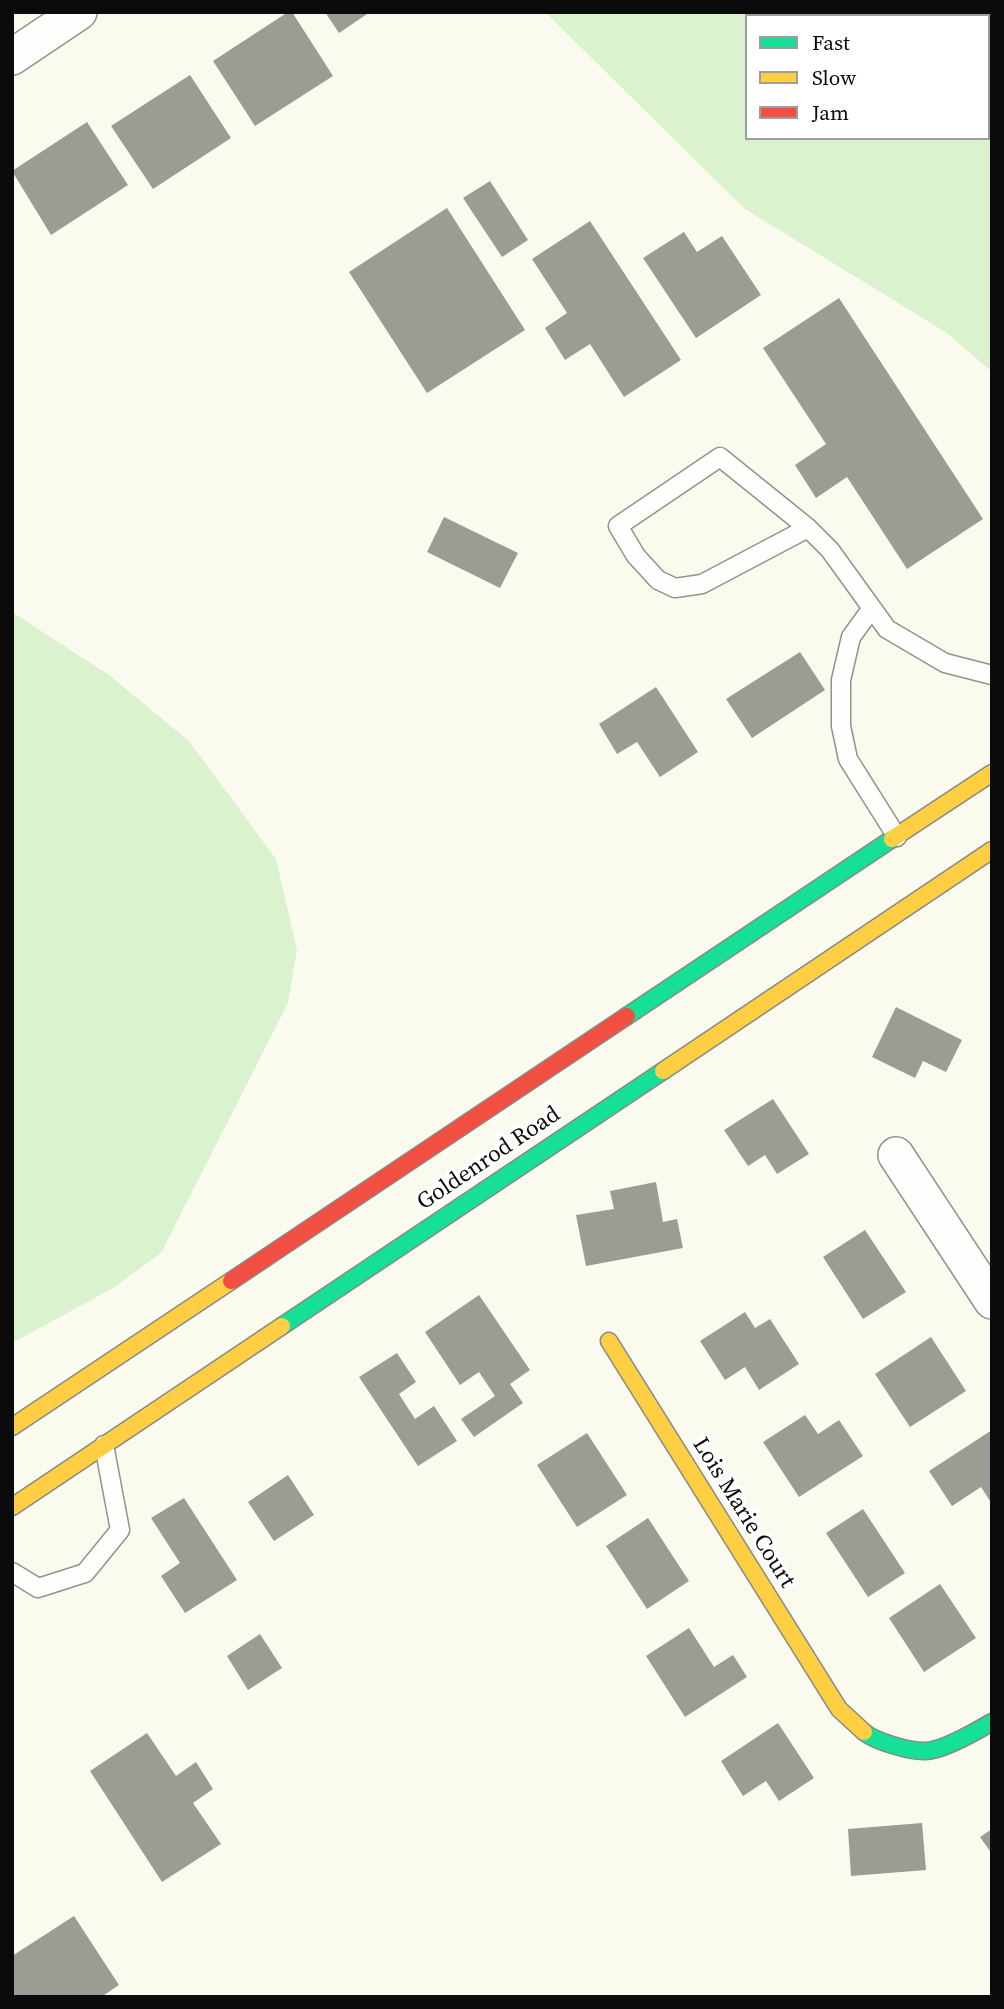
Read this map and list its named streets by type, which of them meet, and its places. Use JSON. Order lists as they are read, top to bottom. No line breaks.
{"streets":{"main road":["Goldenrod Road","Lois Marie Court"]},"legend":["Fast","Slow","Jam"]}
